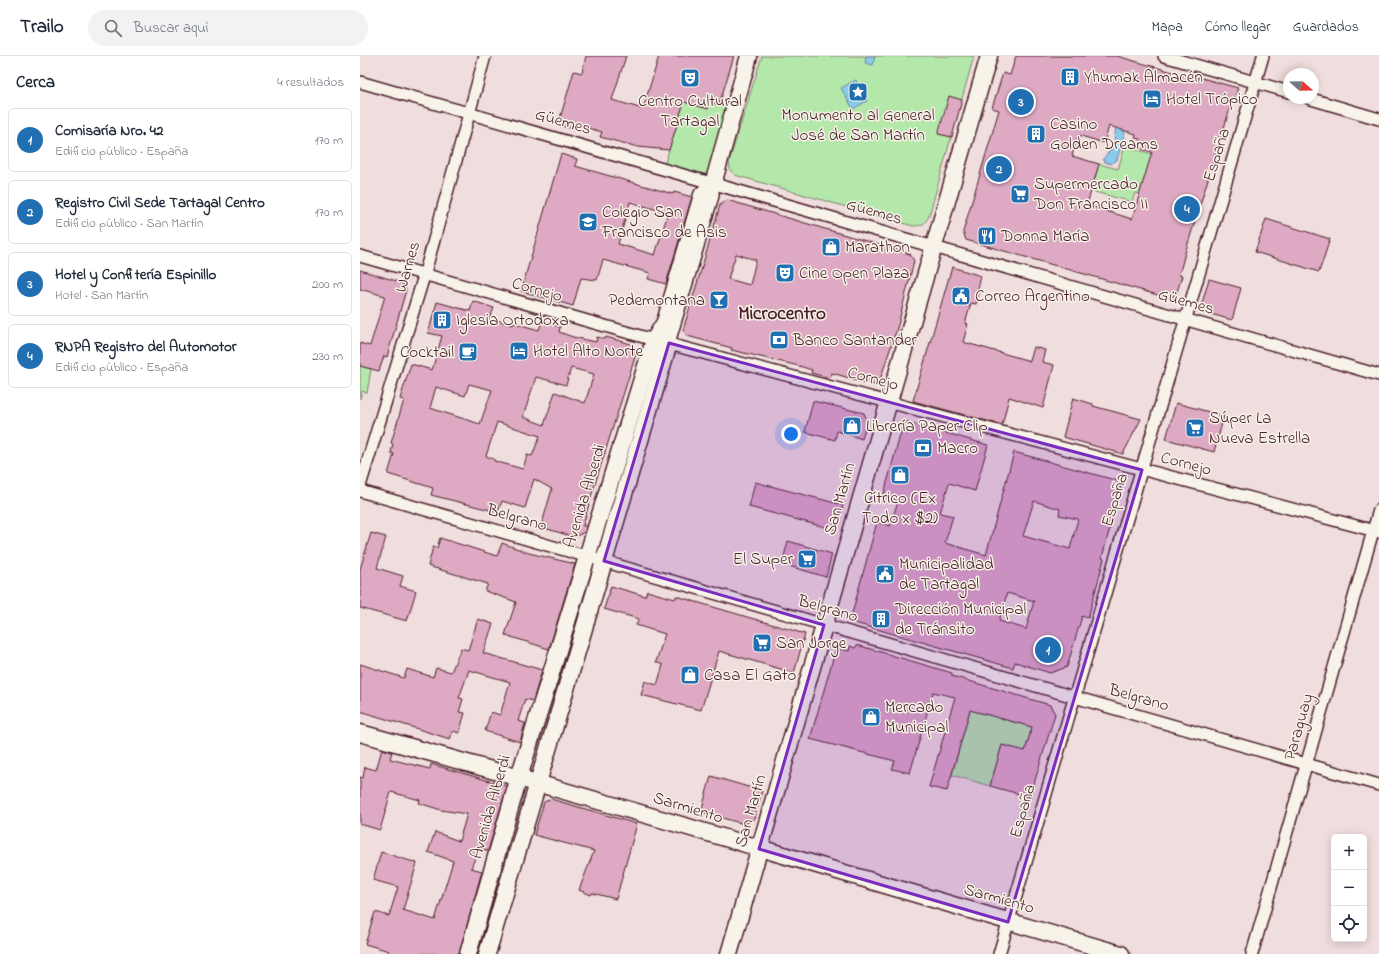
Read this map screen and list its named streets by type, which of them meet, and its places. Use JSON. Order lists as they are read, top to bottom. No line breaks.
{"streets":{"street":["Güemes","España","Warnes","Cornejo","Avenida Alberdi","San Martín","Belgrano","Paraguay","Sarmiento"]},"crossings":[["Güemes","España"],["Güemes","Warnes"],["Güemes","Avenida Alberdi"],["Güemes","San Martín"],["España","Cornejo"],["España","Belgrano"],["España","Sarmiento"],["Warnes","Cornejo"],["Cornejo","Avenida Alberdi"],["Cornejo","San Martín"],["Cornejo","Paraguay"],["Avenida Alberdi","Belgrano"],["Avenida Alberdi","Sarmiento"],["San Martín","Belgrano"],["San Martín","Sarmiento"],["Belgrano","Paraguay"]],"districts":["Microcentro"],"places":{"building":["Yhumak Almacén","Casino Golden Dreams","Iglesia Ortodoxa","Dirección Municipal de Tránsito"],"theatre":["Centro Cultural Tartagal","Cine Open Plaza"],"place":["Monumento al General José de San Martín"],"hotel":["Hotel Trópico","Hotel Alto Norte"],"supermarket":["Supermercado Don Francisco II","Súper La Nueva Estrella","El Super","San Jorge"],"school or university":["Colegio San Francisco de Asis"],"restaurant":["Donna María"],"shop":["Marathon","Librería Paper Clip","Cítrico (Ex Todo x $2)","Casa El Gato","Mercado Municipal"],"public building":["Correo Argentino","Municipalidad de Tartagal"],"bar":["Pedemontana"],"bank":["Banco Santander","Macro"],"cafe":["Cocktail"]},"north":"right","page":{"header":"Trailo","search":"Buscar aquí","nav":["Mapa","Cómo llegar","Guardados"],"heading":["Cerca","4 resultados"],"pins":["3","2","4","1"],"list":[{"mark":"1","name":"Comisaría Nro. 42","note":"Edificio público · España","value":"170 m"},{"mark":"2","name":"Registro Civil Sede Tartagal Centro","note":"Edificio público · San Martín","value":"170 m"},{"mark":"3","name":"Hotel y Confitería Espinillo","note":"Hotel · San Martín","value":"200 m"},{"mark":"4","name":"RNPA Registro del Automotor","note":"Edificio público · España","value":"230 m"}],"map_buttons":["+","−"]}}
